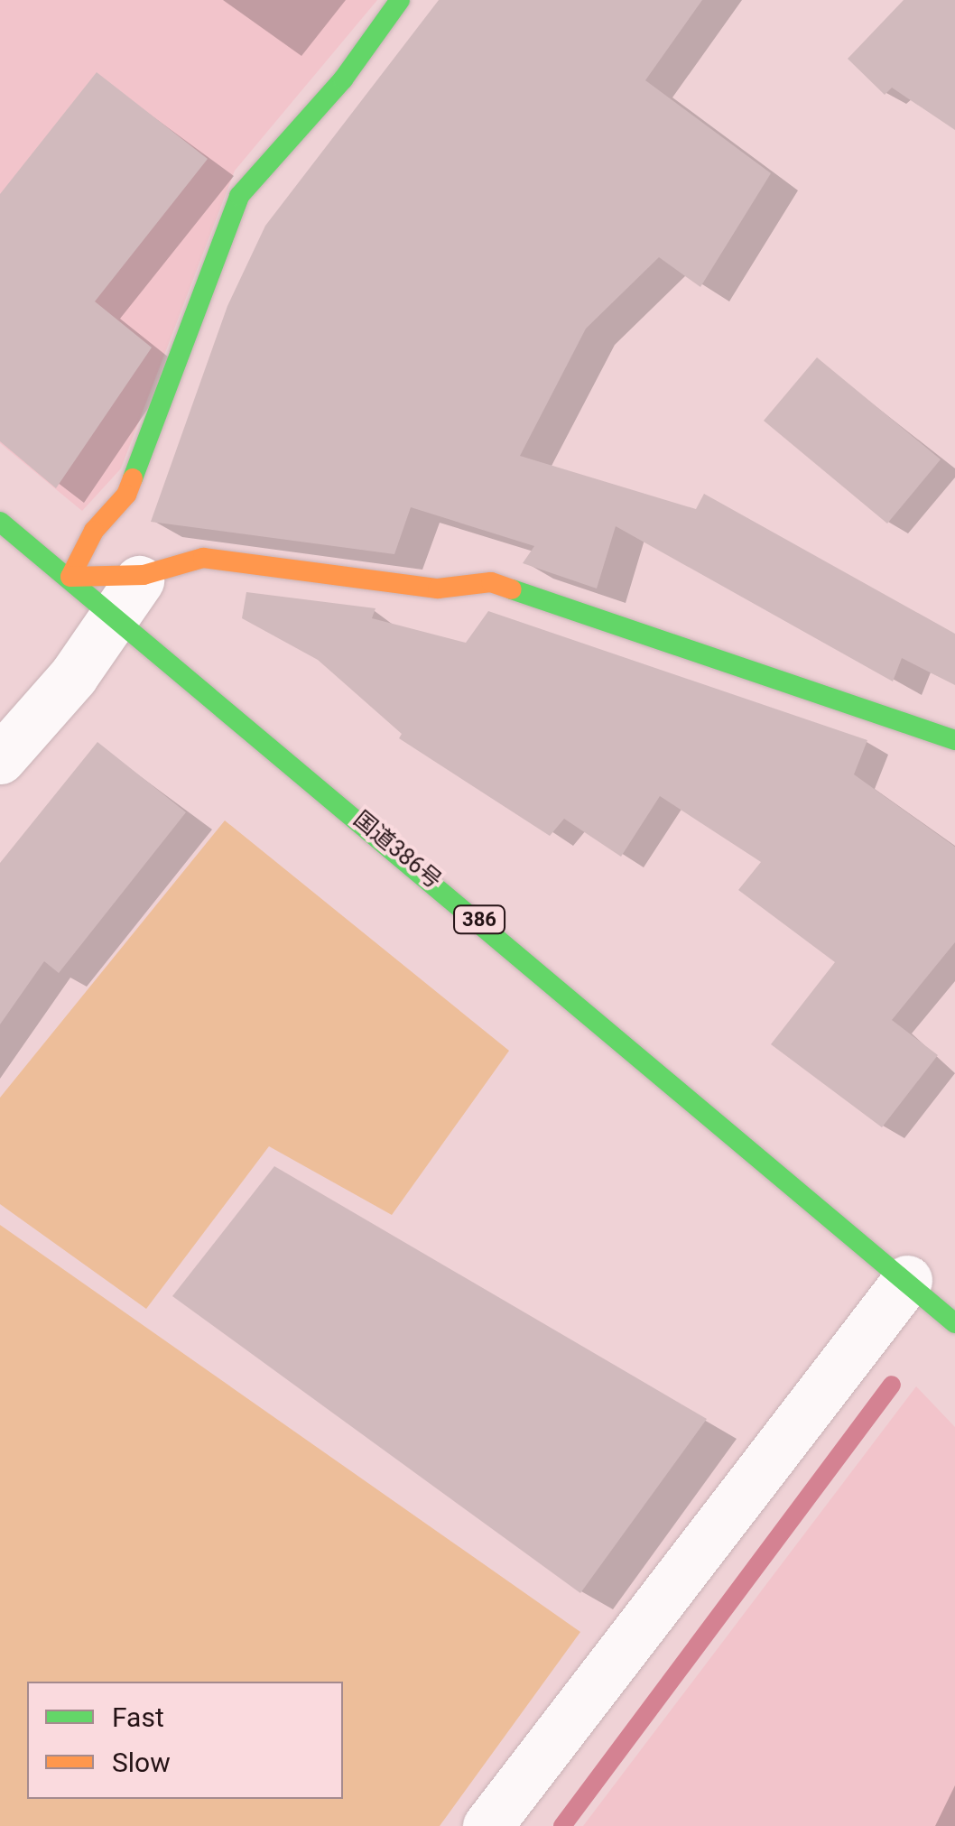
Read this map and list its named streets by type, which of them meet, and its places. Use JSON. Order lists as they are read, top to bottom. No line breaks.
{"streets":{"main road":["国道386号","386"]},"legend":["Fast","Slow"]}
